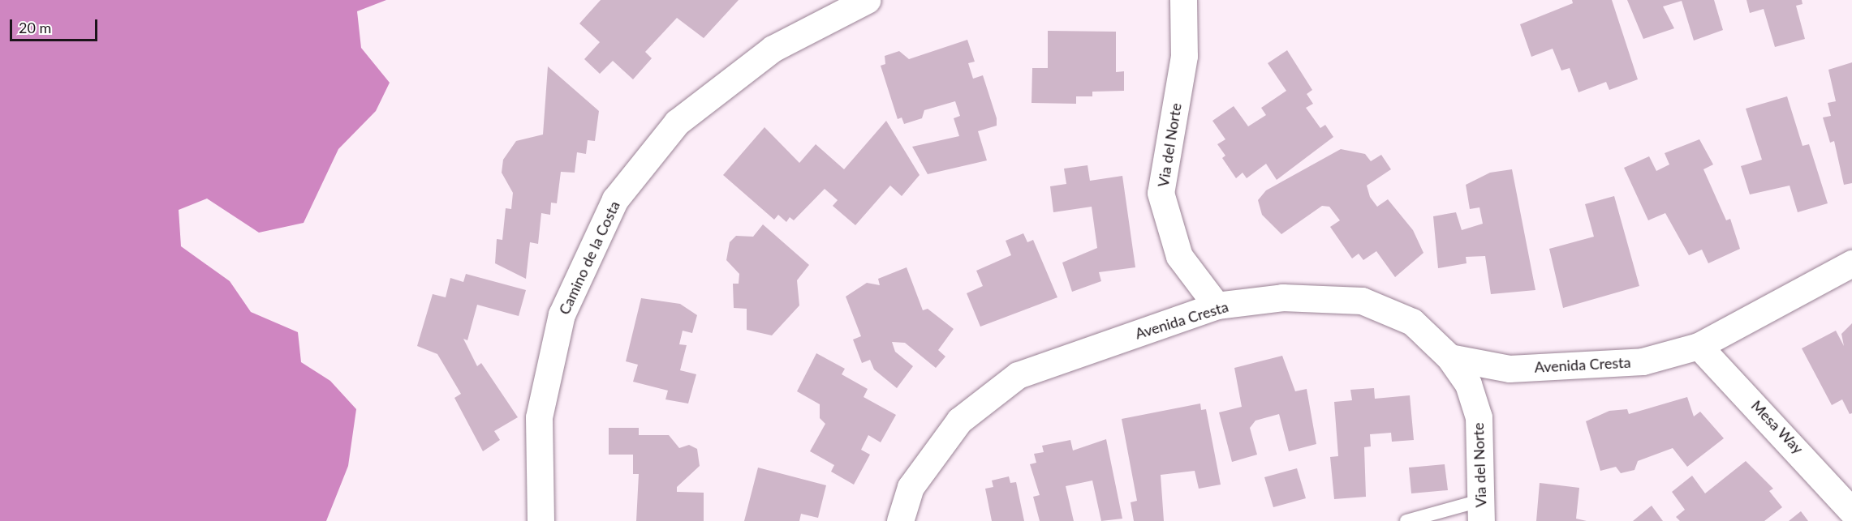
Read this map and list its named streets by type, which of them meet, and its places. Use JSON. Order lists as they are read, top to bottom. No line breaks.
{"streets":{"street":["Via del Norte","Camino de la Costa","Avenida Cresta","Mesa Way"]},"crossings":[["Via del Norte","Avenida Cresta"],["Avenida Cresta","Mesa Way"]],"scale_bar":"20 m"}
